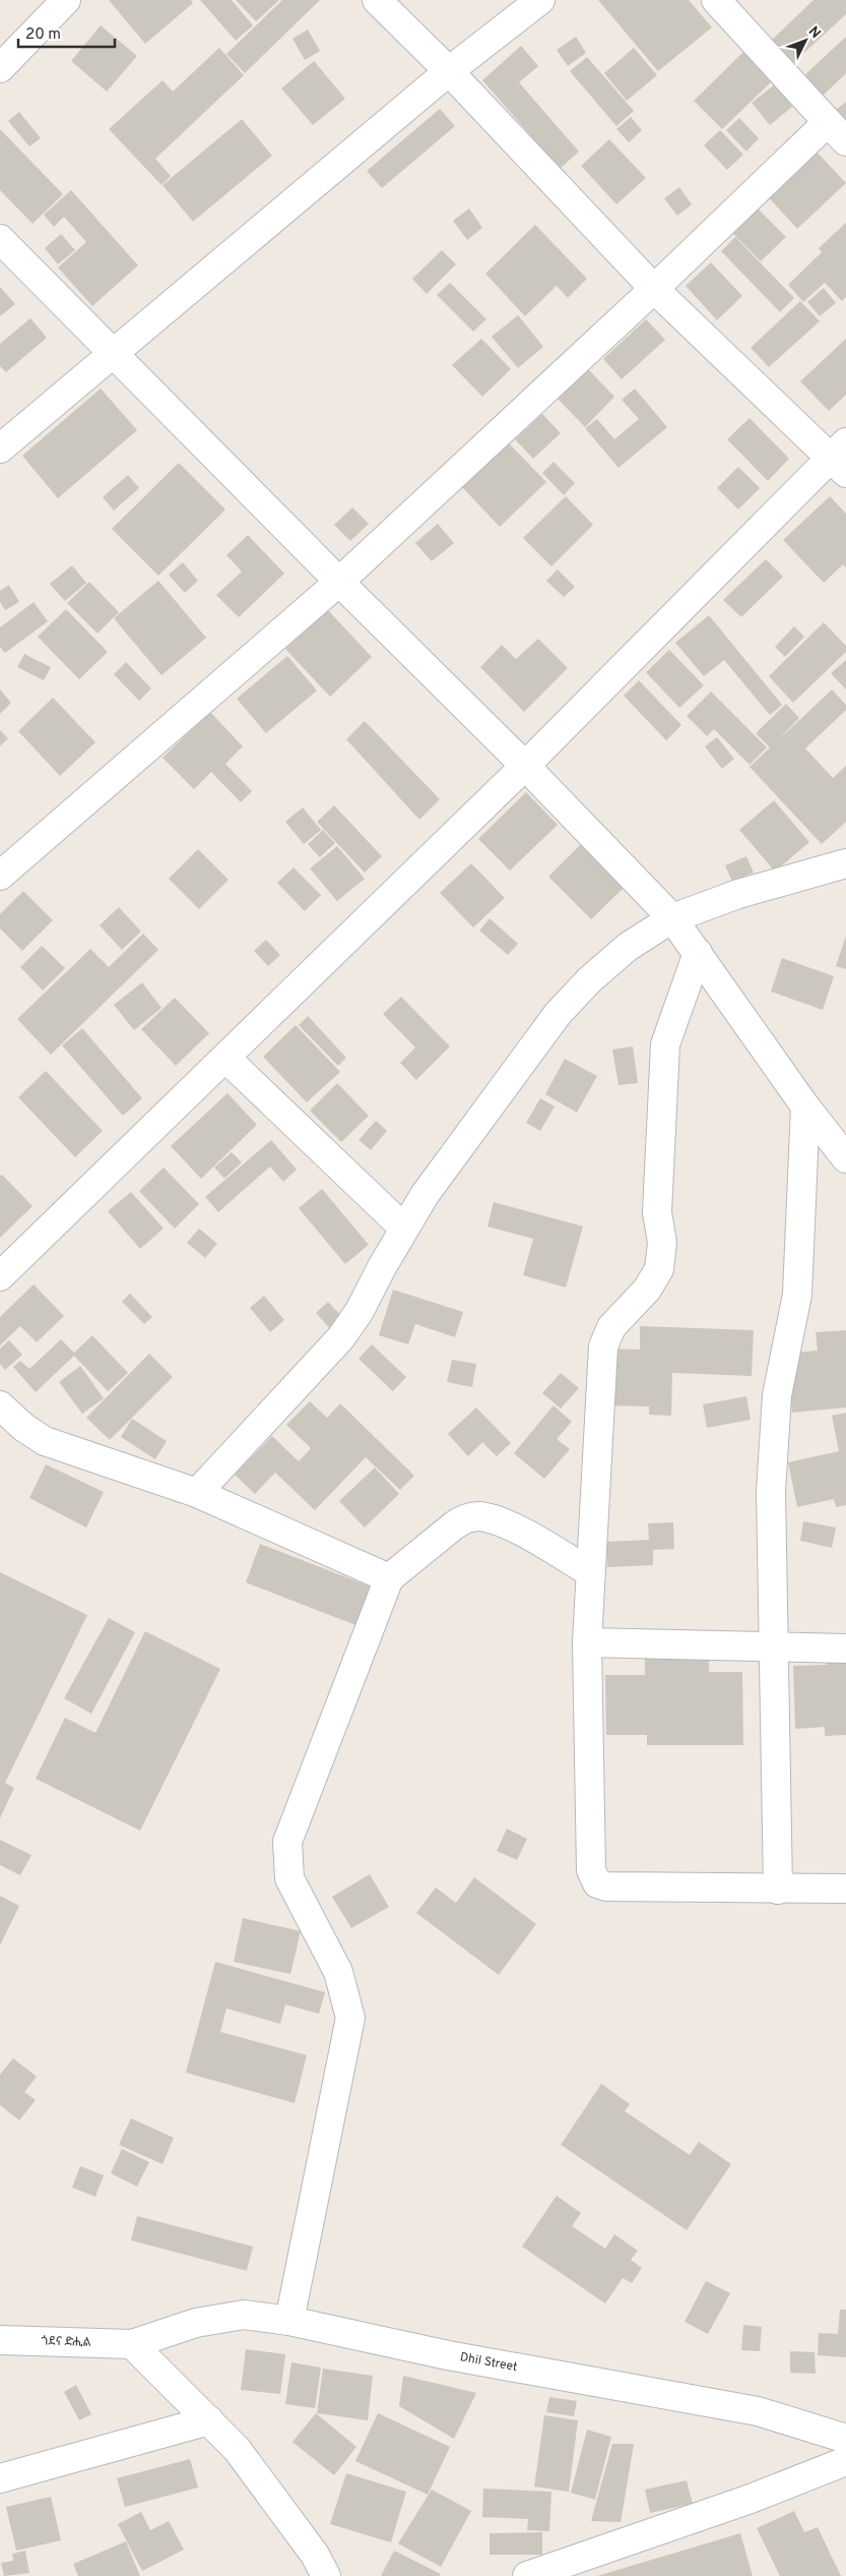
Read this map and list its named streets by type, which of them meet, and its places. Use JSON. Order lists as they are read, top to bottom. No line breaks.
{"streets":{"street":["ጎደና ድሒል","Dhil Street"]},"crossings":[["ጎደና ድሒል","Dhil Street"]],"scale_bar":"20 m","north":"top right"}
